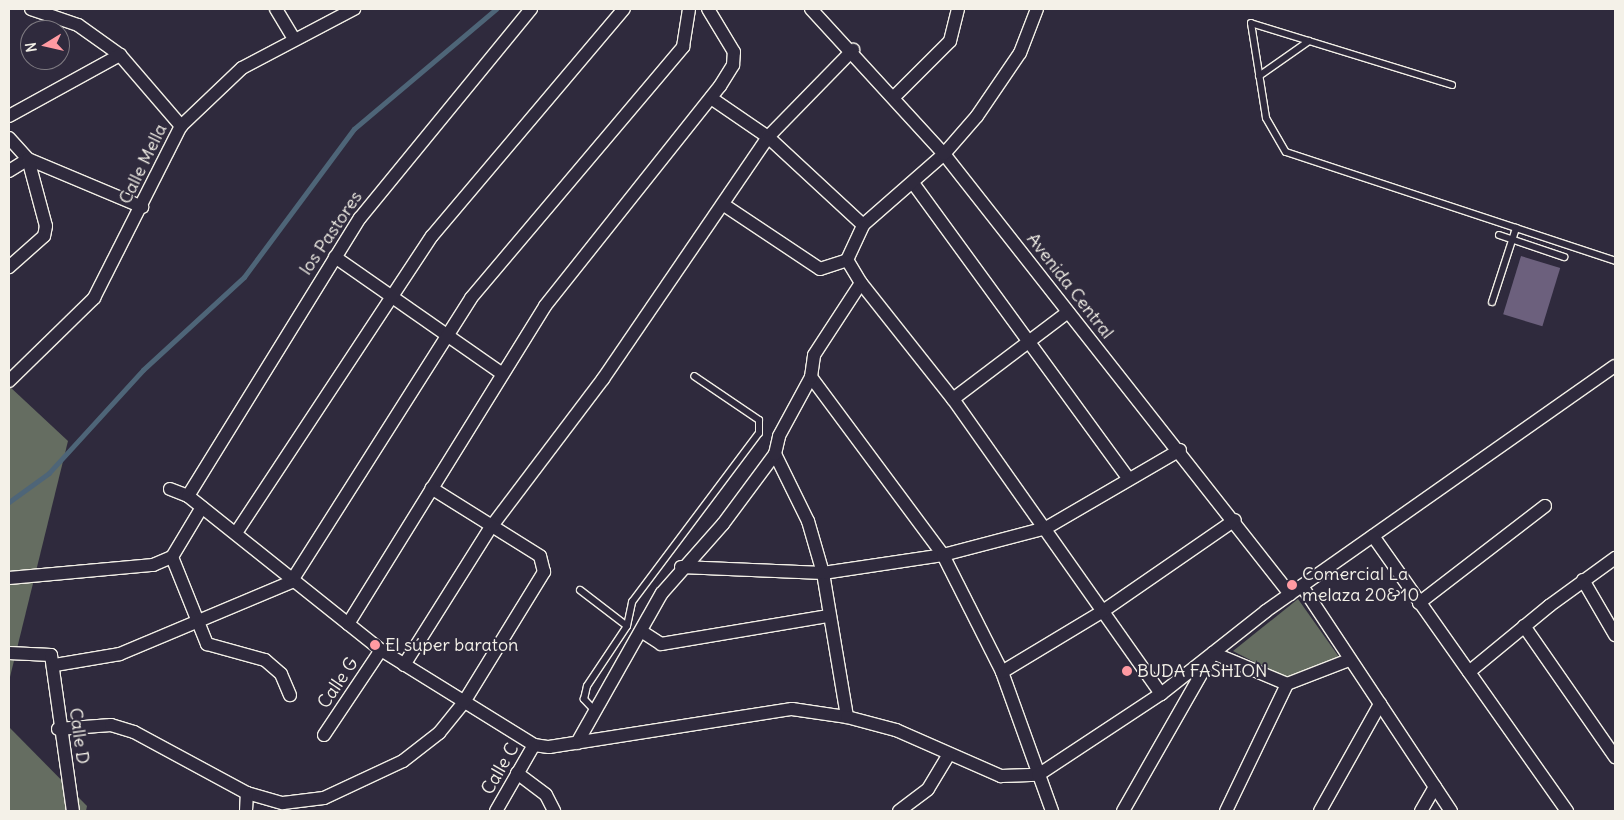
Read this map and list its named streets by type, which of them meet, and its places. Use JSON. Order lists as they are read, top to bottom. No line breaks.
{"streets":{"street":["Calle Mella","los Pastores","Avenida Central","Calle G","Calle D","Calle C"]},"places":["Comercial La melaza 20&10","El súper baraton","BUDA FASHION"],"north":"left"}
